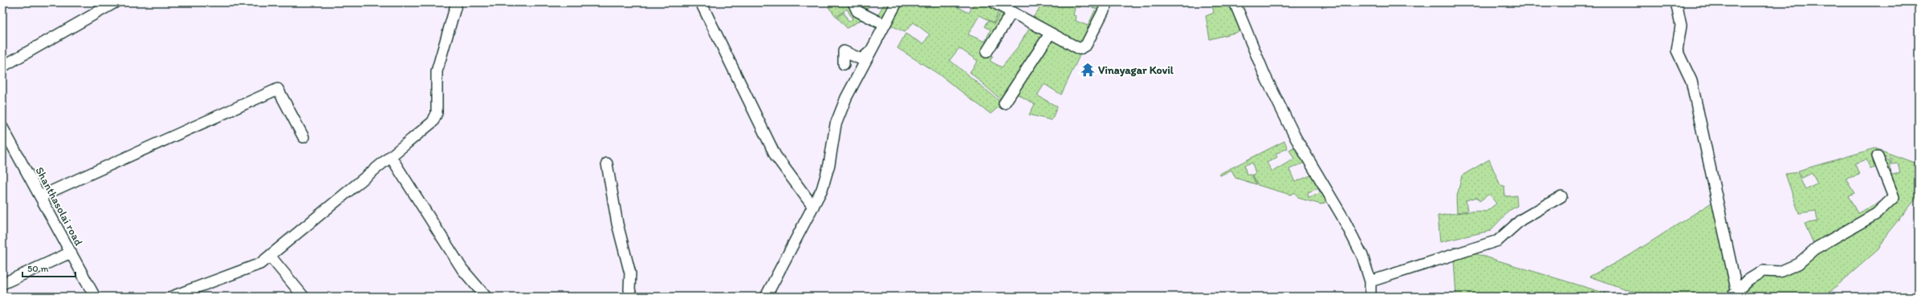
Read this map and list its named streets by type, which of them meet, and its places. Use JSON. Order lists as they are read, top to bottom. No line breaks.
{"streets":{"street":["Shanthasolai road"]},"places":{"temple":["Vinayagar Kovil"]},"scale_bar":"50 m"}
